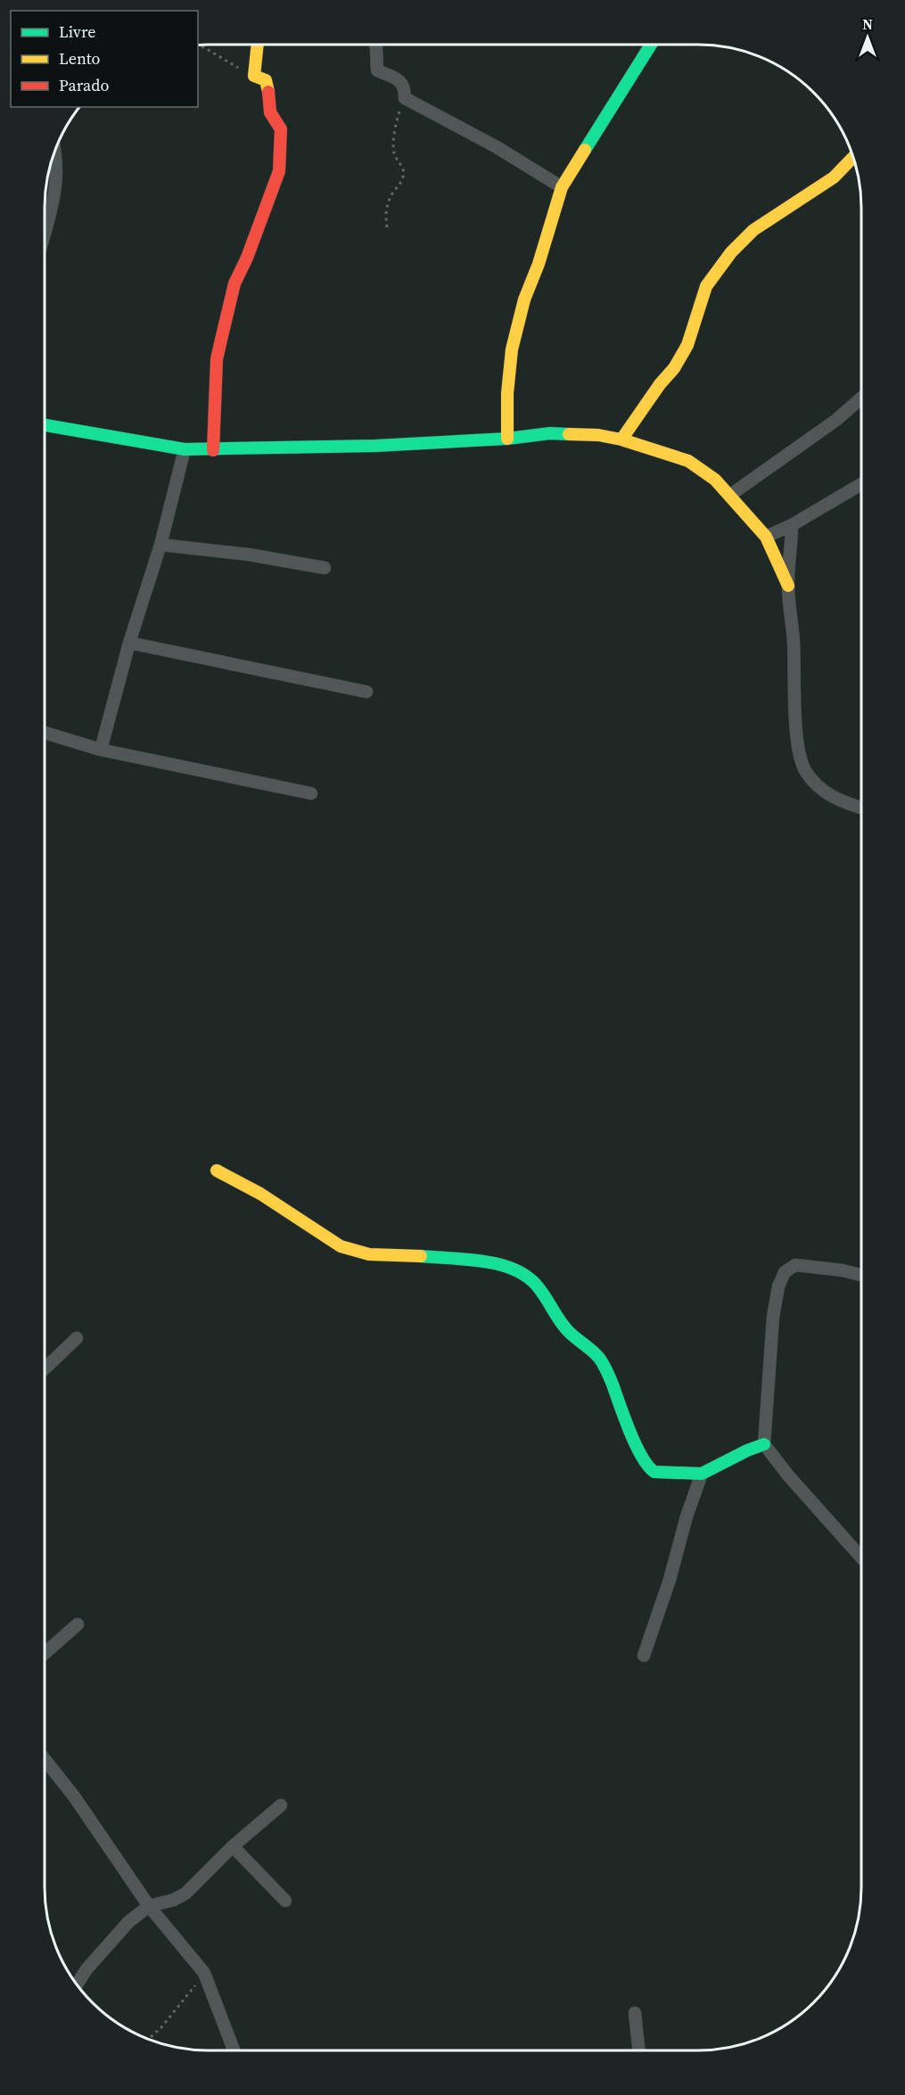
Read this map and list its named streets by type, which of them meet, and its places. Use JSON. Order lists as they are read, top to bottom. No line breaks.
{"legend":["Livre","Lento","Parado"],"north":"top"}
